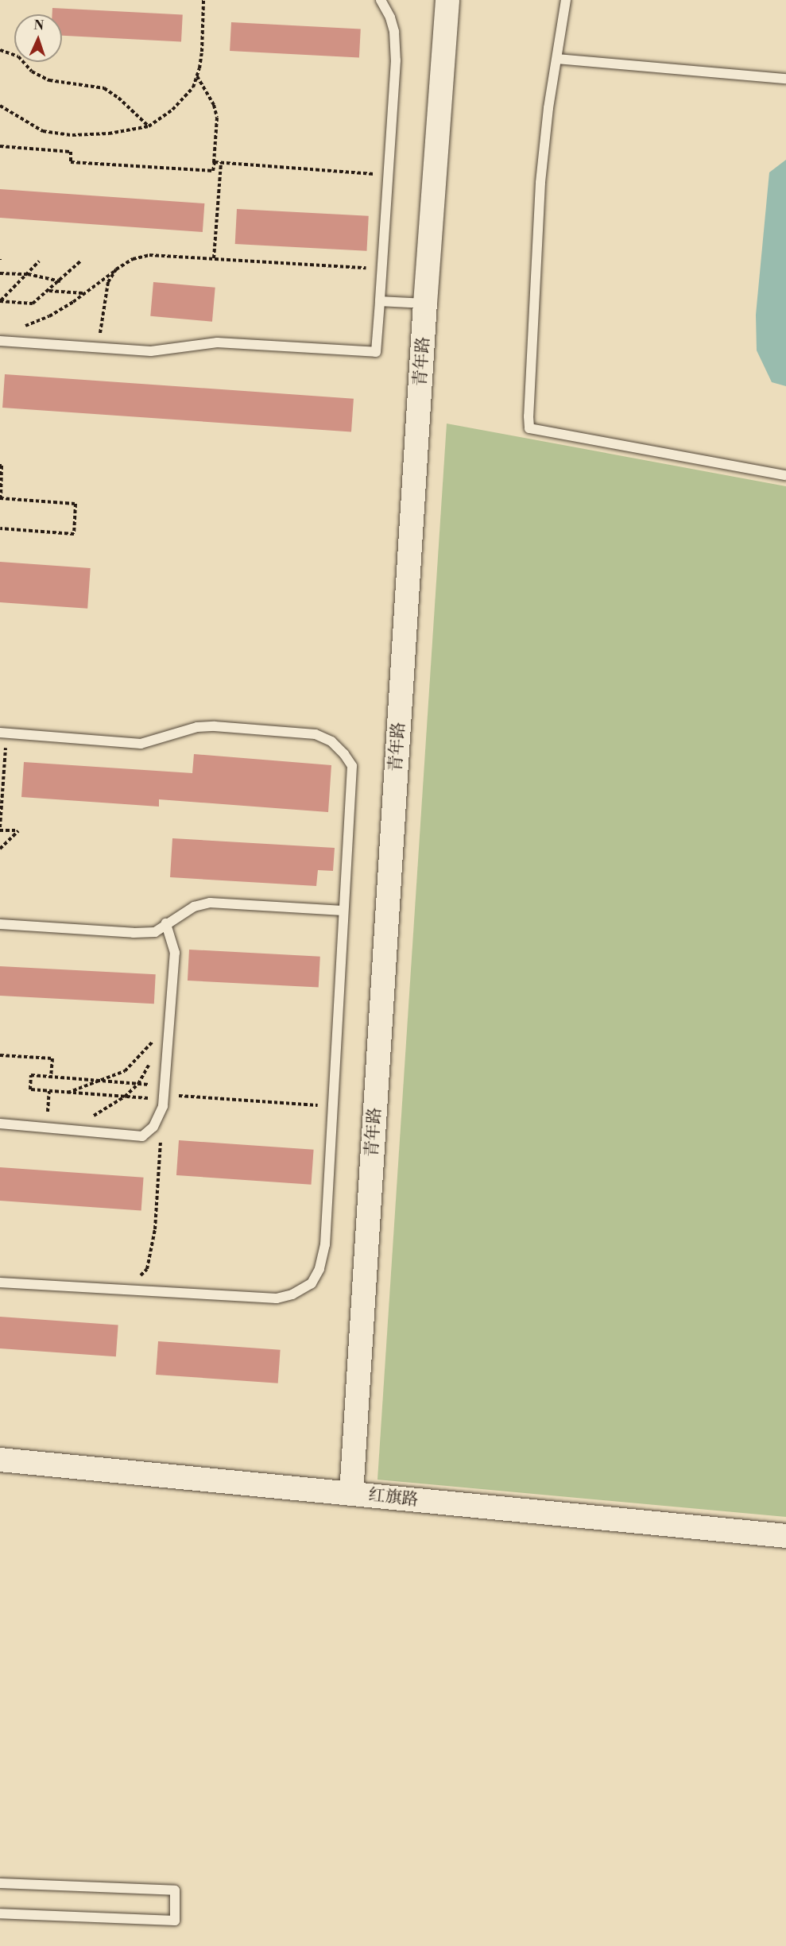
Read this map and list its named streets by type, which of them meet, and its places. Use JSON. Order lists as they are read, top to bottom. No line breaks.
{"streets":{"street":["青年路","红旗路"]},"crossings":[["青年路","红旗路"]],"north":"top"}
